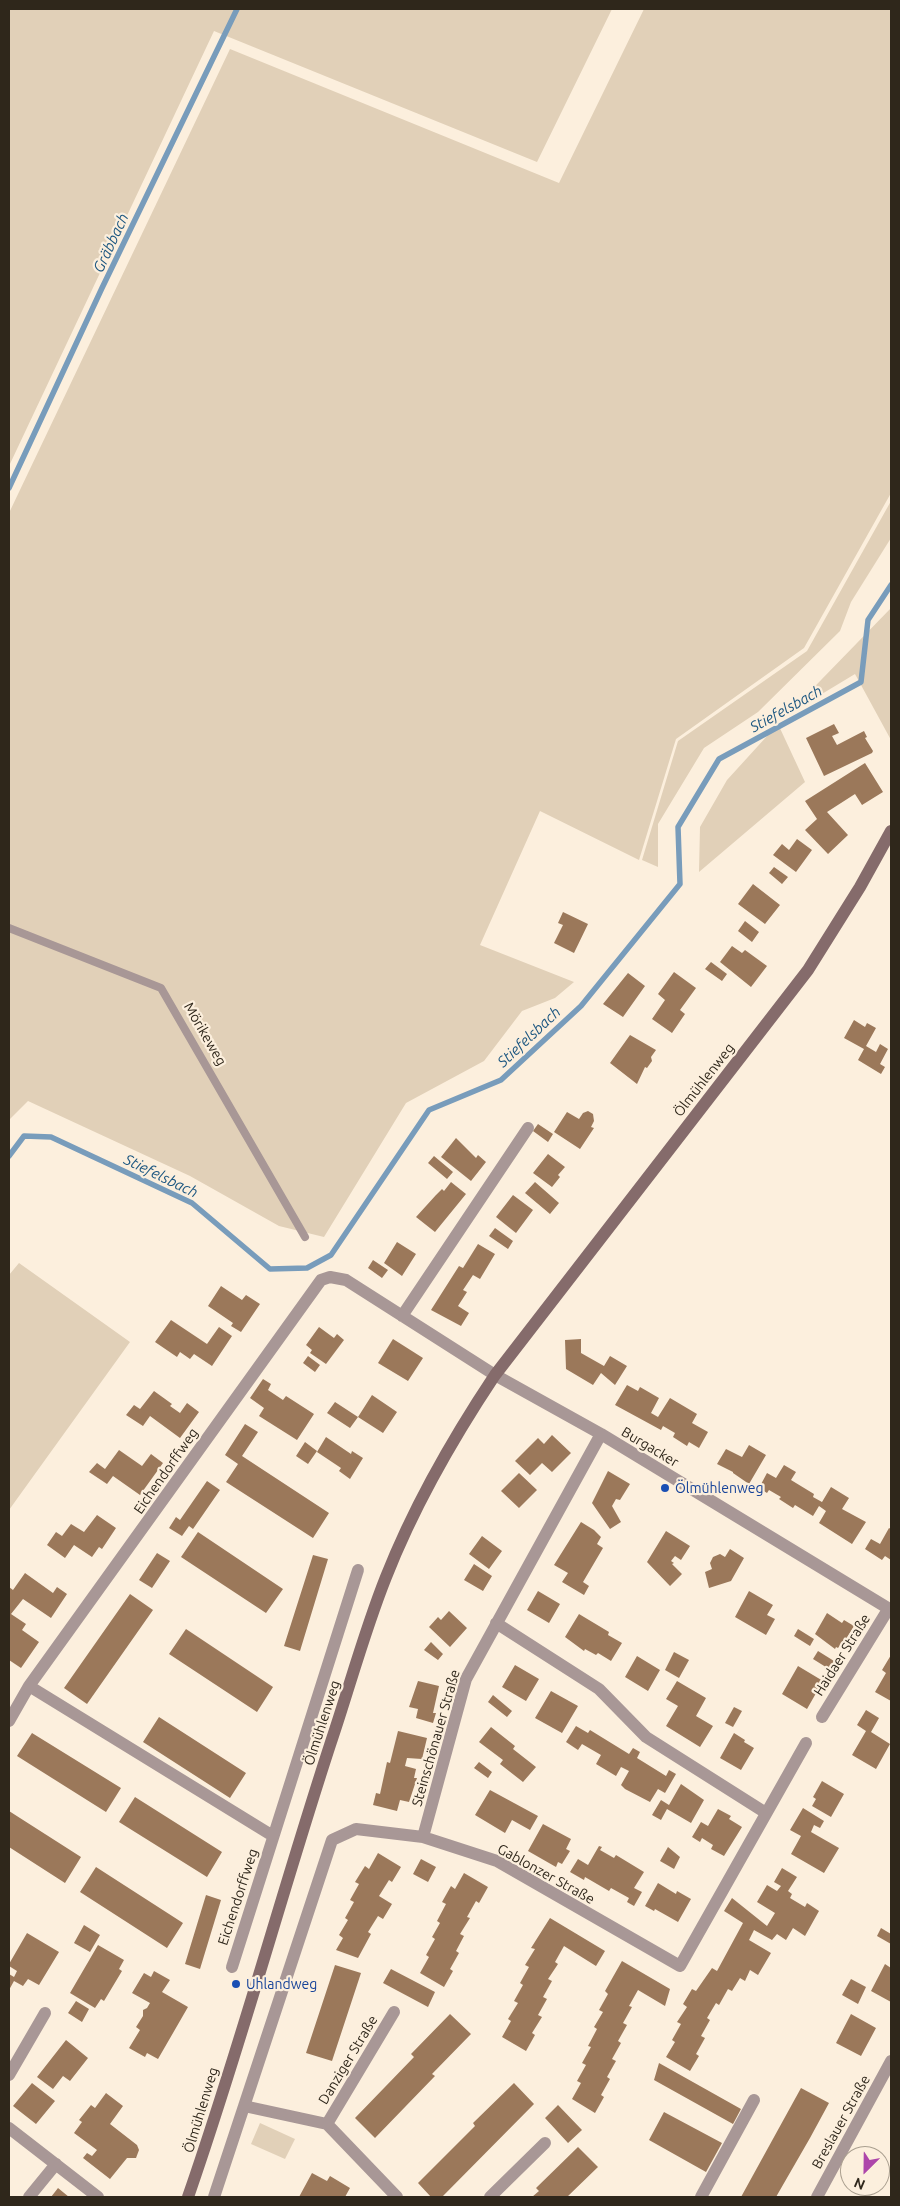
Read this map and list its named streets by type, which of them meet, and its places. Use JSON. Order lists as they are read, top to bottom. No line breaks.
{"streets":{"main road":["Ölmühlenweg"],"street":["Burgacker","Eichendorffweg","Haidaer Straße","Steinschönauer Straße","Gablonzer Straße","Danziger Straße","Breslauer Straße"],"lane":["Mörikeweg"]},"crossings":[["Ölmühlenweg","Burgacker"],["Burgacker","Haidaer Straße"],["Burgacker","Steinschönauer Straße"],["Steinschönauer Straße","Gablonzer Straße"],["Gablonzer Straße","Danziger Straße"]],"water":["Gräbbach","Stiefelsbach"],"places":["Ölmühlenweg","Uhlandweg"],"north":"bottom left"}
